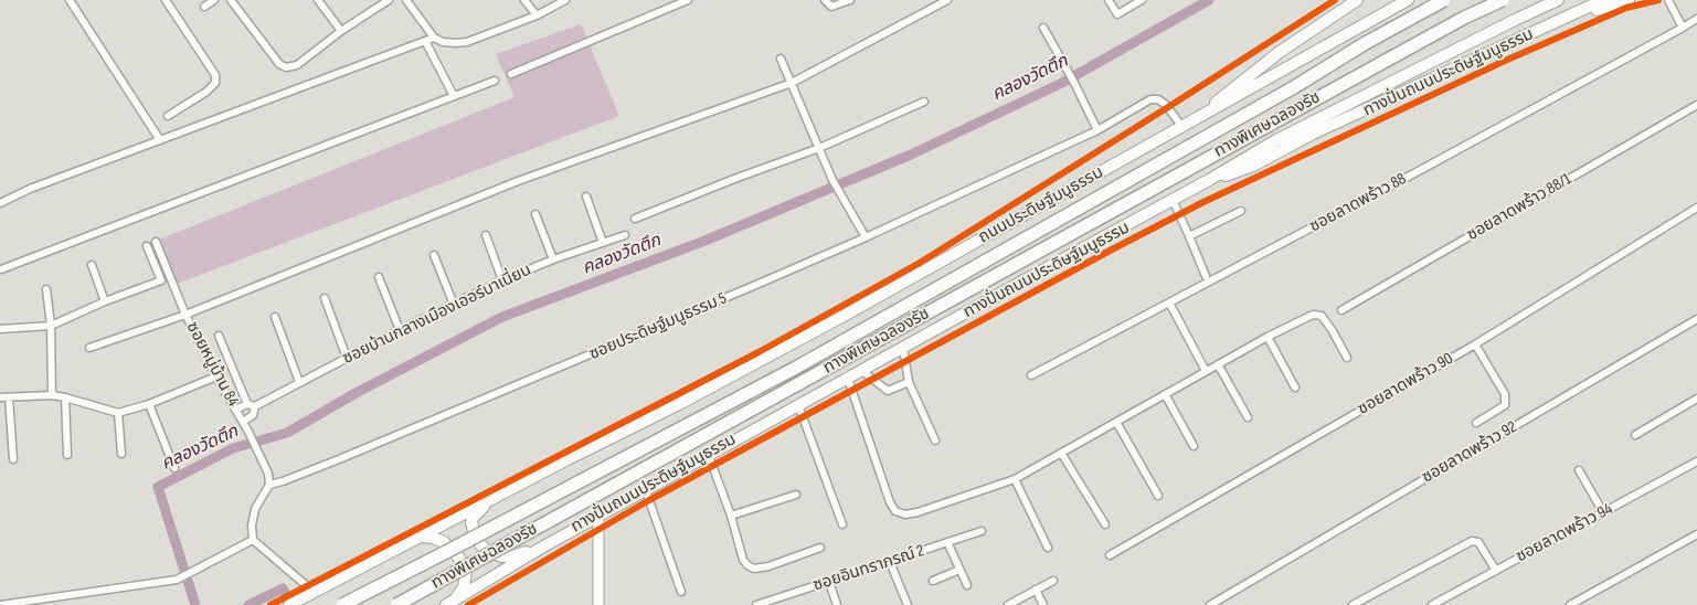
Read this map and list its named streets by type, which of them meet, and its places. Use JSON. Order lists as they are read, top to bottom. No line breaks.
{"streets":{"highway":["ทางพิเศษฉลองรัช"],"main road":["ถนนประดิษฐ์มนูธรรม"],"street":["ซอยลาดพร้าว 88","ซอยลาดพร้าว 88/1","ซอยบ้านกลางเมืองเออร์บาเนี่ยน","ซอยประดิษฐ์มนูธรรม 5","ซอยหมู่บ้าน 84","ซอยลาดพร้าว 90","ซอยลาดพร้าว 92","ซอยลาดพร้าว 94","ซอยอินทราภรณ์ 2"],"cycle path":["ทางปั่นถนนประดิษฐ์มนูธรรม"]},"crossings":[["ถนนประดิษฐ์มนูธรรม","ซอยประดิษฐ์มนูธรรม 5"],["ซอยบ้านกลางเมืองเออร์บาเนี่ยน","ซอยหมู่บ้าน 84"],["ซอยประดิษฐ์มนูธรรม 5","ซอยหมู่บ้าน 84"]],"water":["คลองวัดตึก"]}
